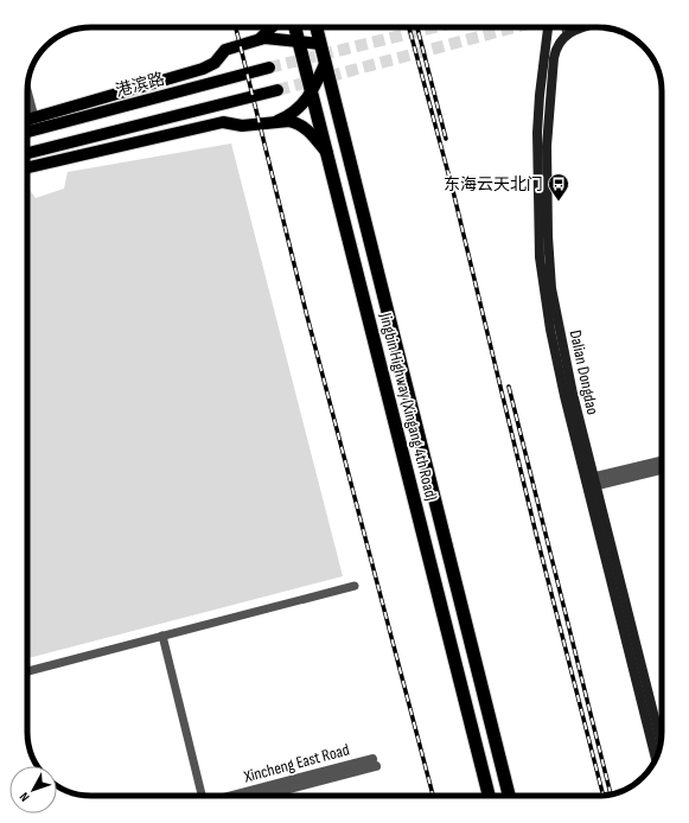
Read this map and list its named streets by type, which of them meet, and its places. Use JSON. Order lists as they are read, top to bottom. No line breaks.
{"streets":{"highway":["Jingbin Highway (Xingang 4th Road)"],"main road":["港滨路","Dalian Dongdao"],"street":["Xincheng East Road"]},"places":{"bus stop":["东海云天北门"]},"north":"bottom left"}
